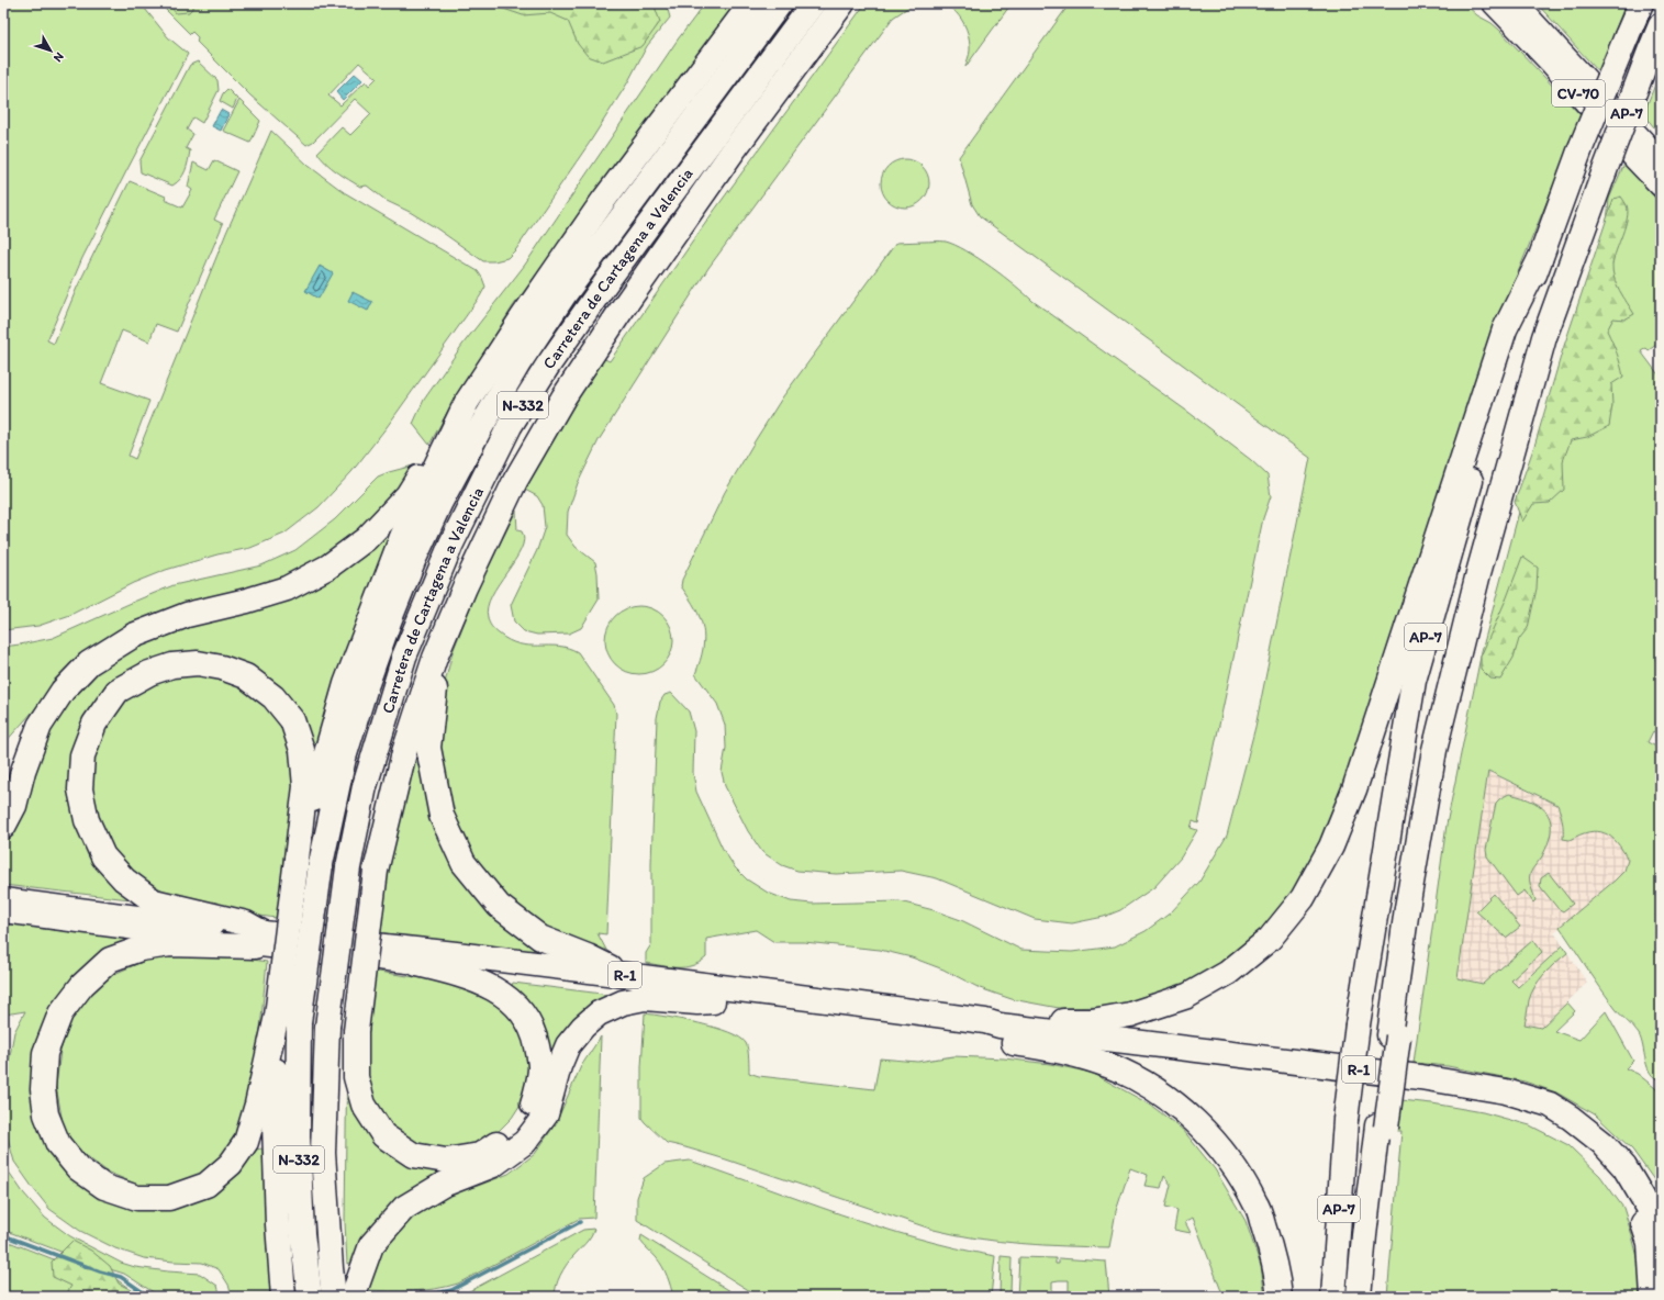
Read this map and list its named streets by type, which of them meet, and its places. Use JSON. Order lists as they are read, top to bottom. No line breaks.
{"streets":{"highway":["AP-7","Carretera de Cartagena a Valencia","N-332","R-1"],"main road":["CV-70"]},"crossings":[["Carretera de Cartagena a Valencia","N-332"]],"north":"bottom right"}
